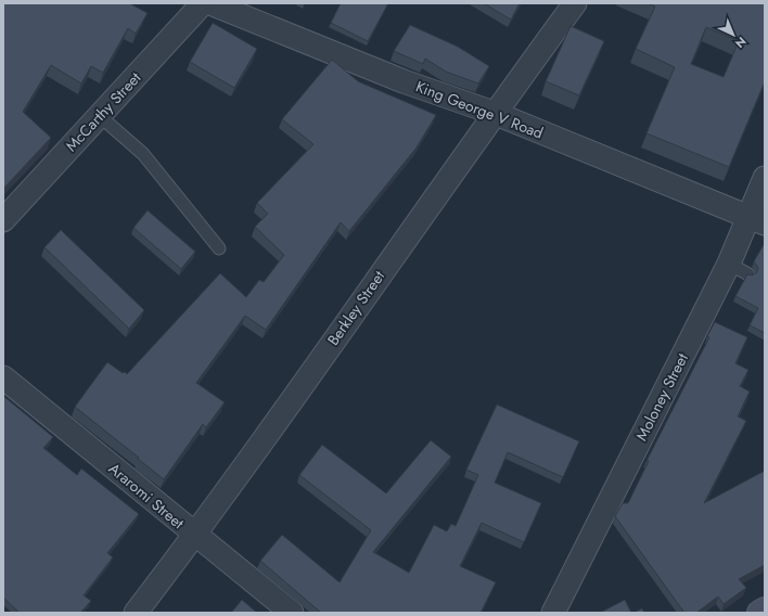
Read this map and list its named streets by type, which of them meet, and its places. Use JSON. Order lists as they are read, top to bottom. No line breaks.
{"streets":{"street":["King George V Road","McCarthy Street","Berkley Street","Moloney Street","Araromi Street"]},"crossings":[["King George V Road","Berkley Street"],["King George V Road","Moloney Street"],["Berkley Street","Araromi Street"]],"north":"bottom right"}
